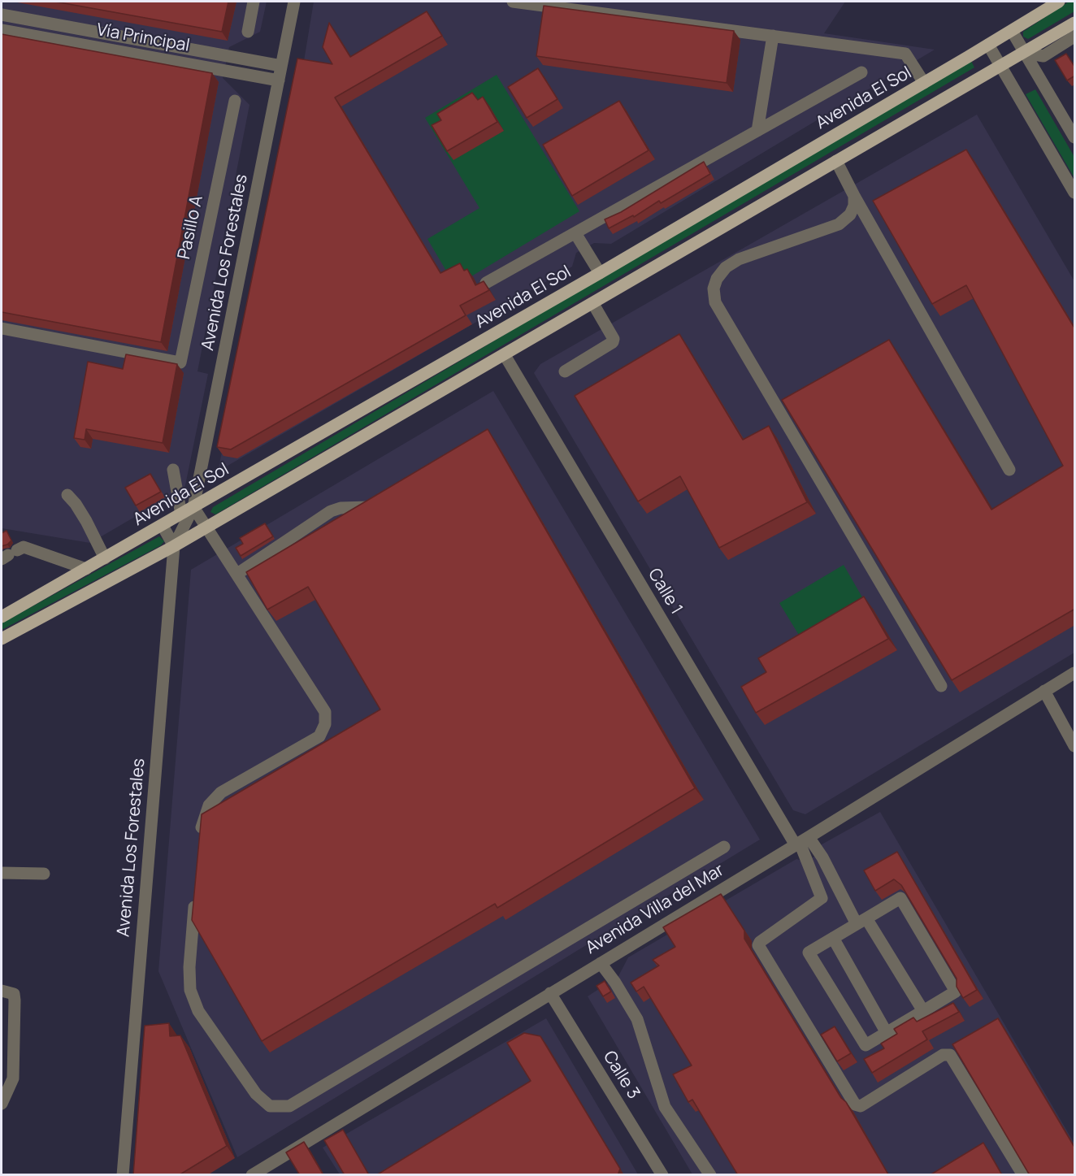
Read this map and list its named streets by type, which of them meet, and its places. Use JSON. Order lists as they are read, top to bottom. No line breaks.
{"streets":{"main road":["Avenida El Sol"],"street":["Vía Principal","Pasillo A","Avenida Los Forestales","Calle 1","Avenida Villa del Mar","Calle 3"]},"crossings":[["Vía Principal","Avenida Los Forestales"],["Avenida El Sol","Avenida Los Forestales"],["Calle 1","Avenida Villa del Mar"],["Avenida Villa del Mar","Calle 3"]]}
